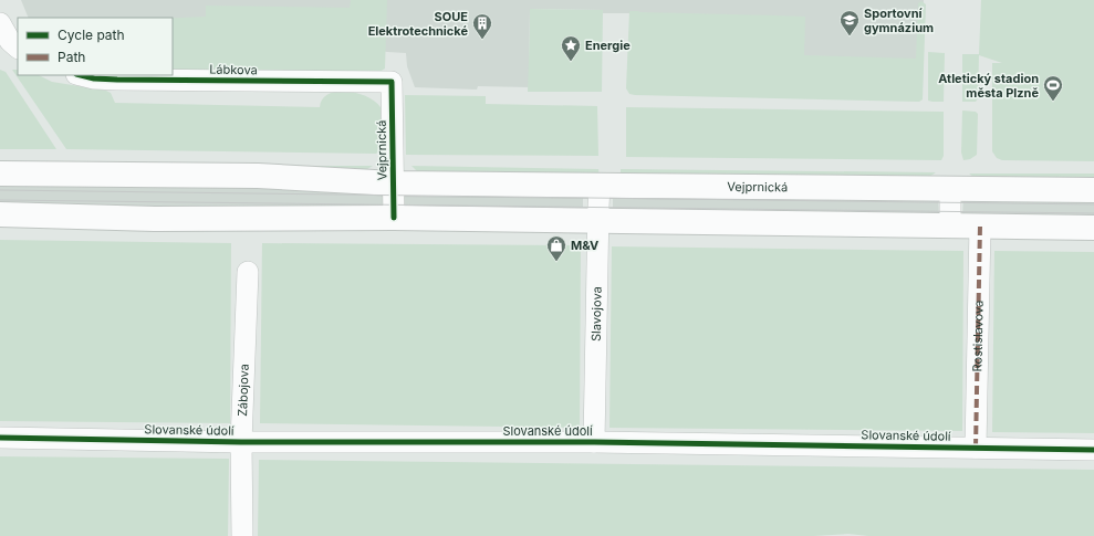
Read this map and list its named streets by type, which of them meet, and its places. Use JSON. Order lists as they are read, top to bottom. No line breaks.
{"streets":{"main road":["Vejprnická"],"street":["Lábkova","Slavojova","Rostislavova","Zábojova","Slovanské údolí"]},"crossings":[["Lábkova","Vejprnická"],["Vejprnická","Slavojova"],["Slavojova","Slovanské údolí"],["Rostislavova","Slovanské údolí"],["Zábojova","Slovanské údolí"]],"places":{"school or university":["Sportovní gymnázium"],"building":["SOUE Elektrotechnické"],"place":["Energie"],"sports":["Atletický stadion města Plzně"],"shop":["M&V"]},"legend":["Cycle path","Path"]}
